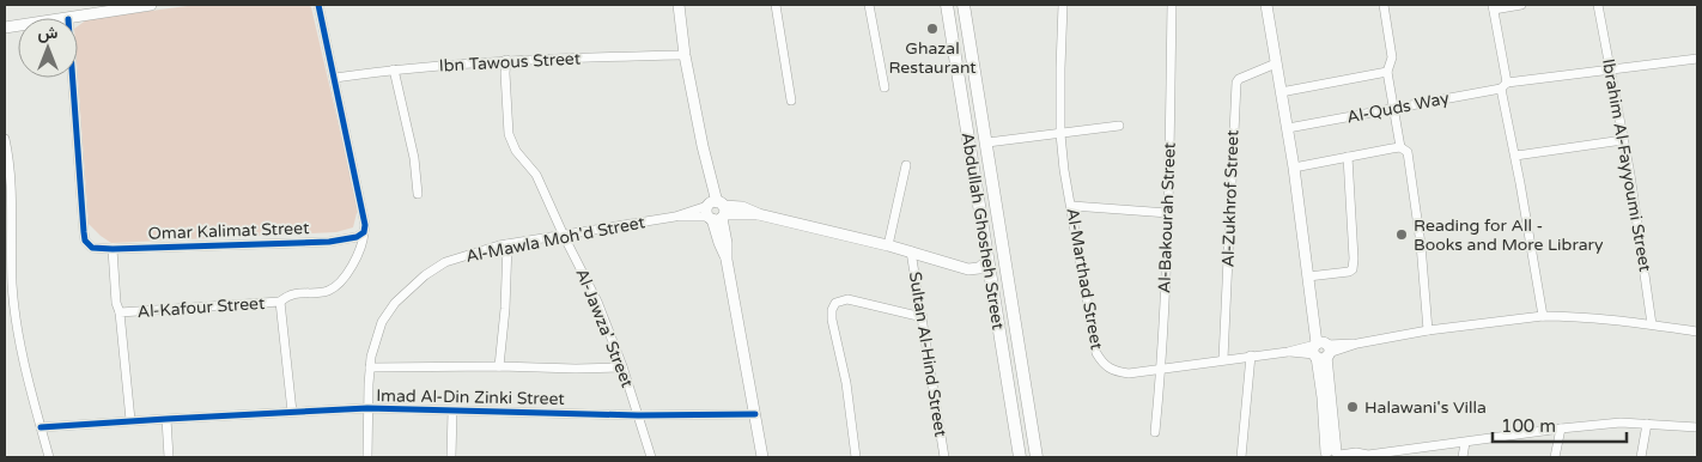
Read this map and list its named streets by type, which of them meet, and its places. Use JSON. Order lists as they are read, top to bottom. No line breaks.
{"streets":{"main road":["Abdullah Ghosheh Street"],"street":["Ibn Tawous Street","Al-Quds Way","Ibrahim Al-Fayyoumi Street","Al-Zukhrof Street","Al-Bakourah Street","Omar Kalimat Street","Al-Mawla Moh'd Street","Al-Marthad Street","Al-Kafour Street","Al-Jawza' Street","Sultan Al-Hind Street","Imad Al-Din Zinki Street"]},"crossings":[["Ibn Tawous Street","Al-Jawza' Street"],["Al-Quds Way","Ibrahim Al-Fayyoumi Street"],["Ibrahim Al-Fayyoumi Street","Al-Marthad Street"],["Al-Zukhrof Street","Al-Marthad Street"],["Al-Bakourah Street","Al-Marthad Street"],["Abdullah Ghosheh Street","Sultan Al-Hind Street"],["Al-Mawla Moh'd Street","Al-Jawza' Street"],["Al-Mawla Moh'd Street","Sultan Al-Hind Street"],["Al-Mawla Moh'd Street","Imad Al-Din Zinki Street"],["Al-Kafour Street","Imad Al-Din Zinki Street"],["Al-Jawza' Street","Imad Al-Din Zinki Street"]],"places":["Ghazal Restaurant","Reading for All - Books and More Library","Halawani's Villa"],"scale_bar":"100 m","north":"top"}
